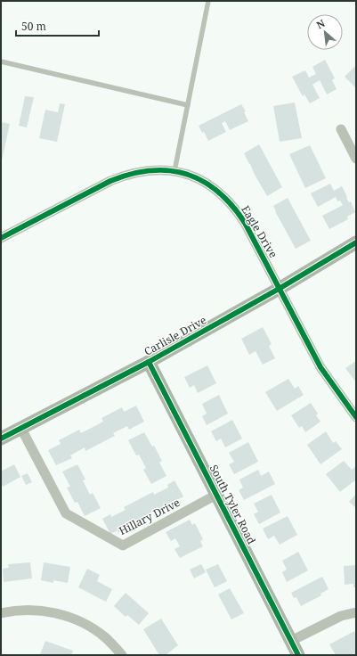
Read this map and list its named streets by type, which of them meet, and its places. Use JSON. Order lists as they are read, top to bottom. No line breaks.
{"streets":{"street":["Eagle Drive","Carlisle Drive","South Tyler Road","Hillary Drive"]},"crossings":[["Eagle Drive","Carlisle Drive"],["Carlisle Drive","South Tyler Road"],["Carlisle Drive","Hillary Drive"],["South Tyler Road","Hillary Drive"]],"scale_bar":"50 m","north":"top left"}
